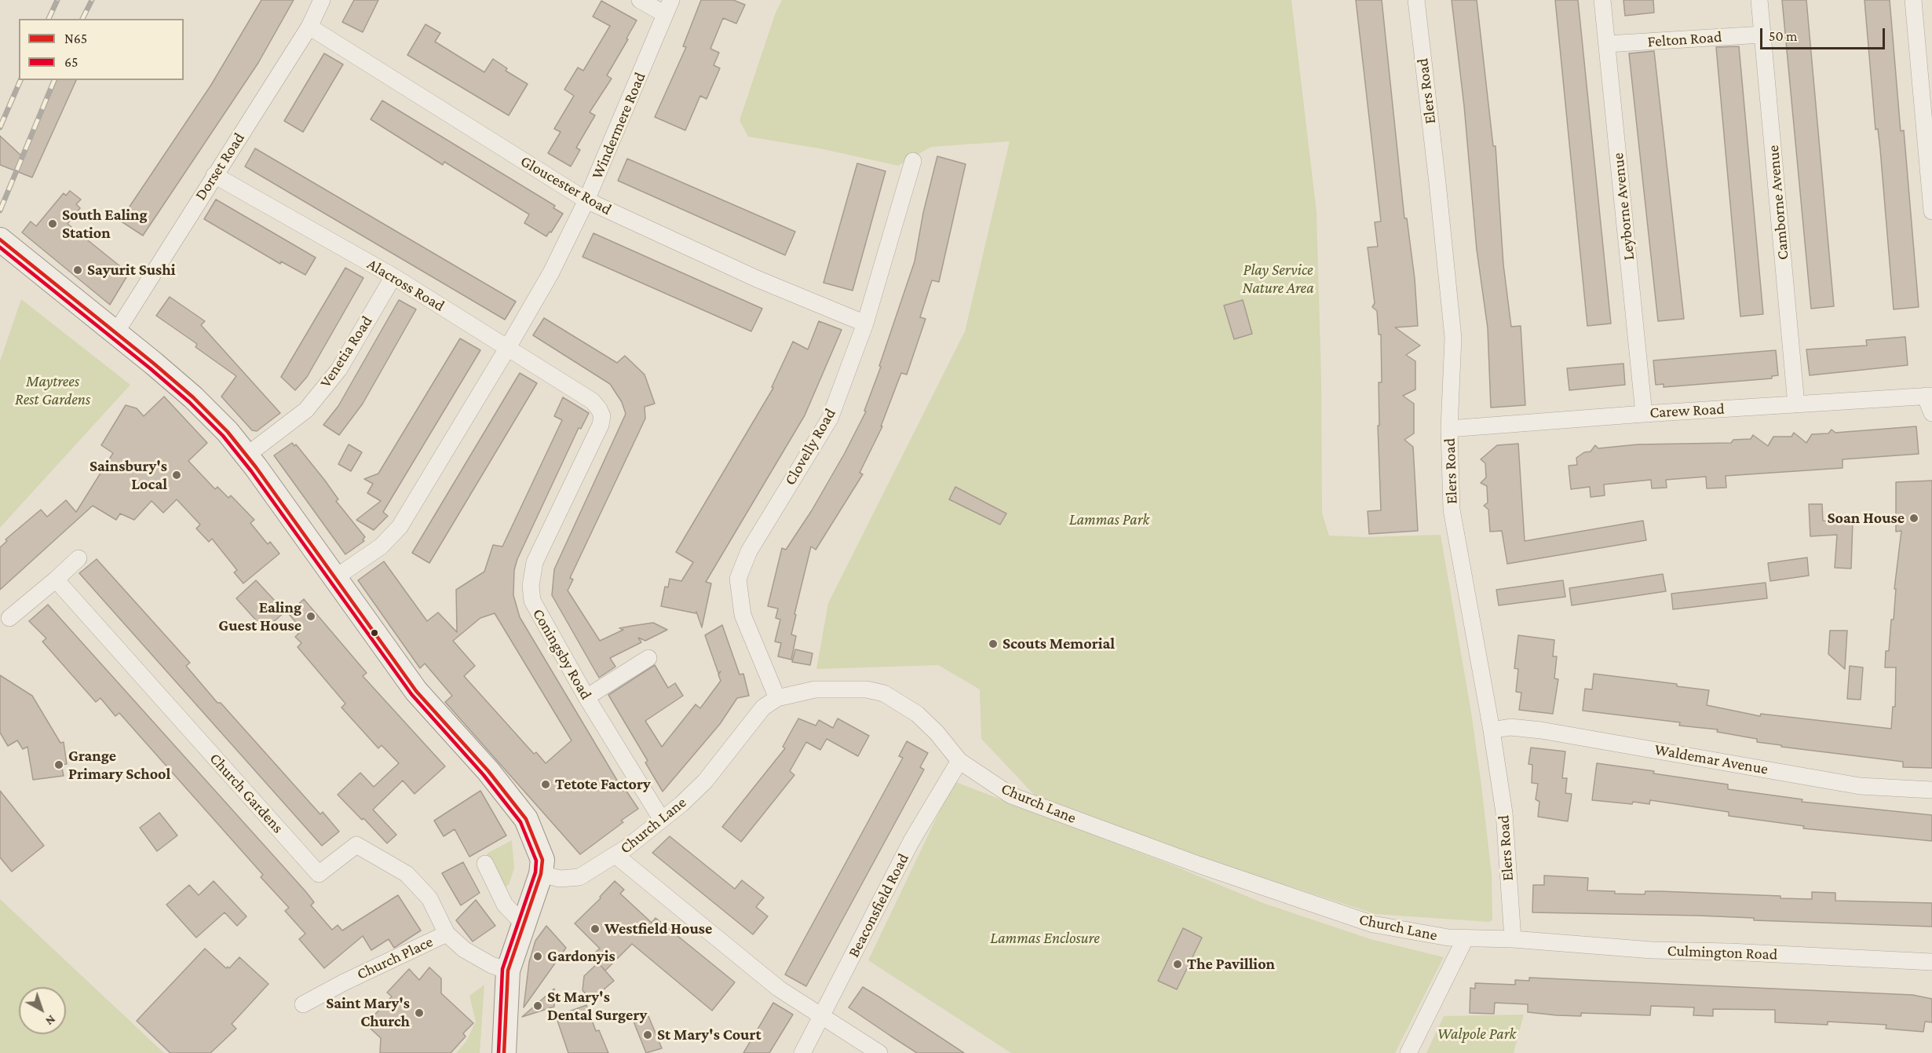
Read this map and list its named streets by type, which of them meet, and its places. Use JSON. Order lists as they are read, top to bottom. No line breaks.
{"streets":{"street":["Felton Road","Elers Road","Windermere Road","Dorset Road","Gloucester Road","Camborne Avenue","Leyborne Avenue","Alacross Road","Venetia Road","Carew Road","Clovelly Road","Coningsby Road","Waldemar Avenue","Church Gardens","Church Lane","Beaconsfield Road","Culmington Road","Church Place"]},"crossings":[["Felton Road","Camborne Avenue"],["Felton Road","Leyborne Avenue"],["Elers Road","Carew Road"],["Elers Road","Waldemar Avenue"],["Elers Road","Church Lane"],["Elers Road","Culmington Road"],["Windermere Road","Gloucester Road"],["Windermere Road","Alacross Road"],["Dorset Road","Gloucester Road"],["Dorset Road","Alacross Road"],["Gloucester Road","Clovelly Road"],["Camborne Avenue","Carew Road"],["Leyborne Avenue","Carew Road"],["Alacross Road","Venetia Road"],["Alacross Road","Coningsby Road"],["Clovelly Road","Church Lane"],["Coningsby Road","Church Lane"],["Church Gardens","Church Place"],["Church Lane","Beaconsfield Road"],["Church Lane","Culmington Road"]],"parks":["Play Service Nature Area","Maytrees Rest Gardens","Lammas Park","Lammas Enclosure","Walpole Park"],"places":["South Ealing Station","Sayurit Sushi","Sainsbury's Local","Soan House","Ealing Guest House","Scouts Memorial","Grange Primary School","Tetote Factory","Westfield House","Gardonyis","The Pavillion","St Mary's Dental Surgery","Saint Mary's Church","St Mary's Court"],"lines":["transit line N65","transit line 65"],"legend":["N65","65"],"scale_bar":"50 m","north":"bottom right"}
